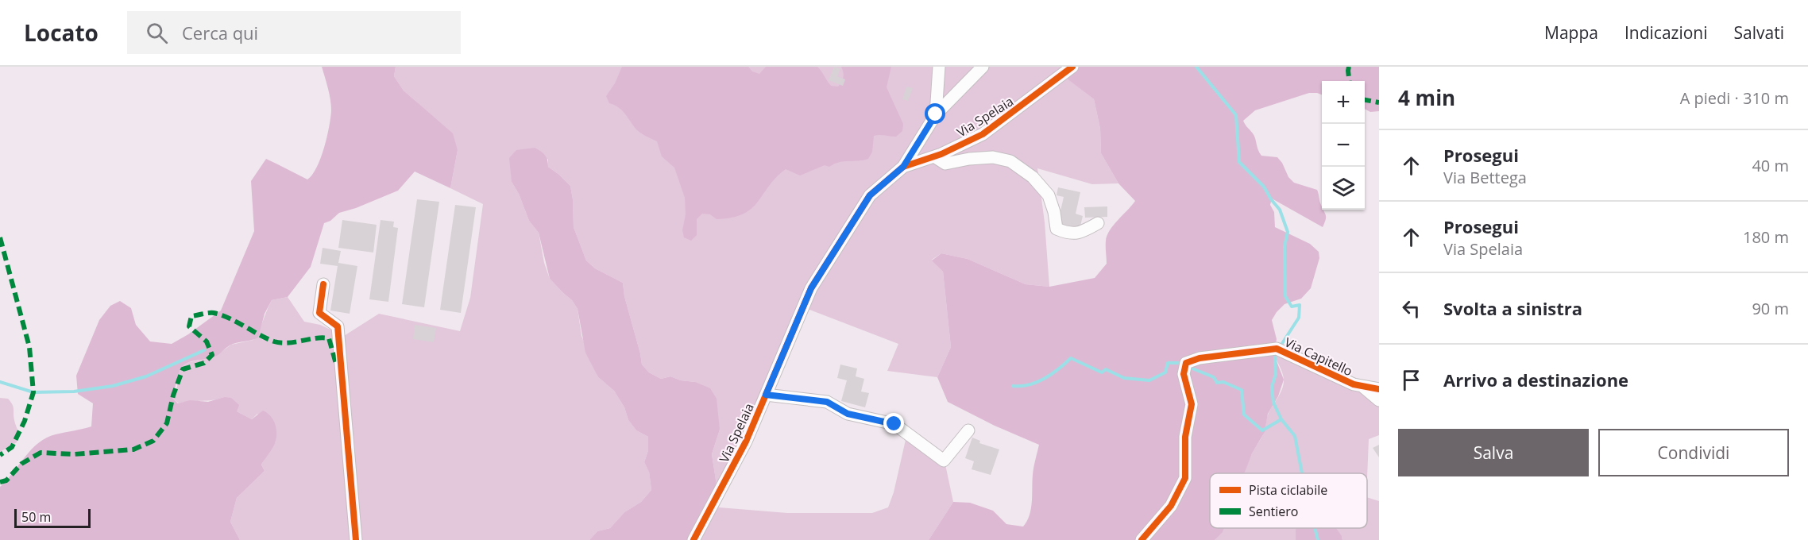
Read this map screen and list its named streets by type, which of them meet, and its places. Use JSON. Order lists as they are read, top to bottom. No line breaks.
{"streets":{"street":["Via Spelaia","Via Capitello"]},"legend":["Pista ciclabile","Sentiero"],"scale_bar":"50 m","page":{"header":"Locato","search":"Cerca qui","nav":["Mappa","Indicazioni","Salvati"],"heading":["4 min","A piedi · 310 m"],"map_buttons":["+","−"],"list":[["Prosegui","Via Bettega","40 m"],["Prosegui","Via Spelaia","180 m"],["Svolta a sinistra","90 m"],"Arrivo a destinazione"],"buttons":["Salva","Condividi"],"scale":"50 m"}}
